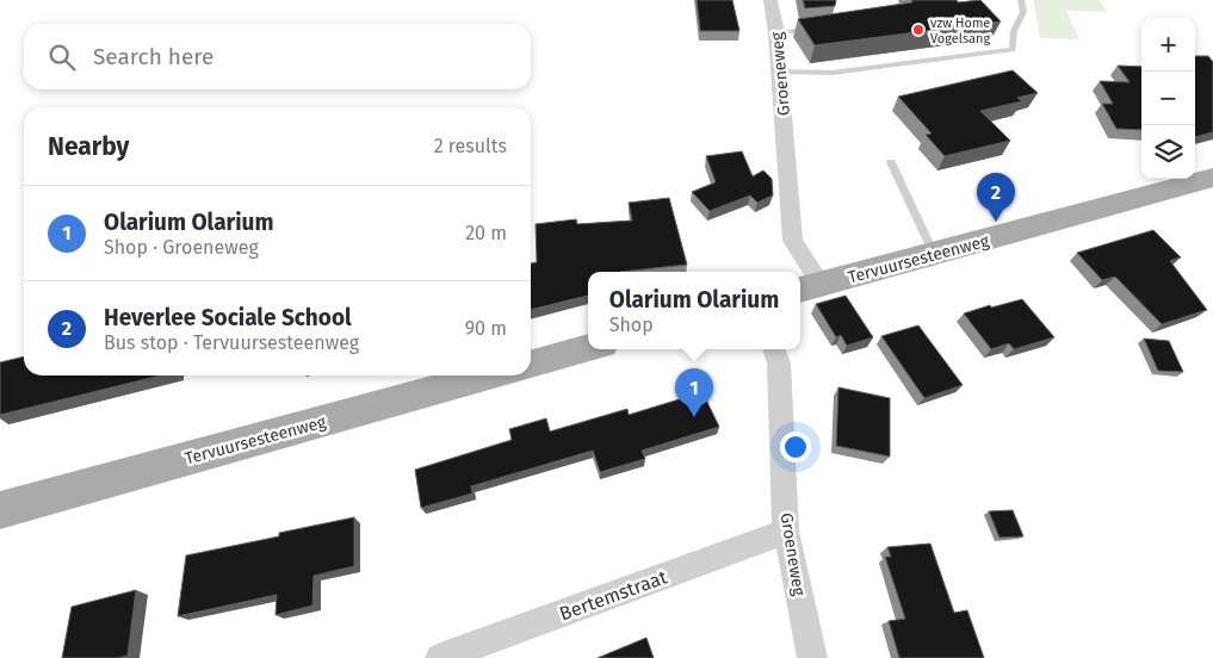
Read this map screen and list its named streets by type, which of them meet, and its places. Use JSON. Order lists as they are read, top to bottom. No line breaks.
{"streets":{"main road":["Tervuursesteenweg"],"street":["Groeneweg","Bertemstraat"]},"crossings":[["Groeneweg","Tervuursesteenweg"],["Groeneweg","Bertemstraat"]],"places":["vzw Home Vogelsang"],"page":{"map_buttons":["+","−"],"search":"Search here","heading":["Nearby","2 results"],"pins":["2","1"],"list":[{"mark":"1","name":"Olarium Olarium","note":"Shop · Groeneweg","value":"20 m"},{"mark":"2","name":"Heverlee Sociale School","note":"Bus stop · Tervuursesteenweg","value":"90 m"}],"popup":["Olarium Olarium","Shop"]}}
